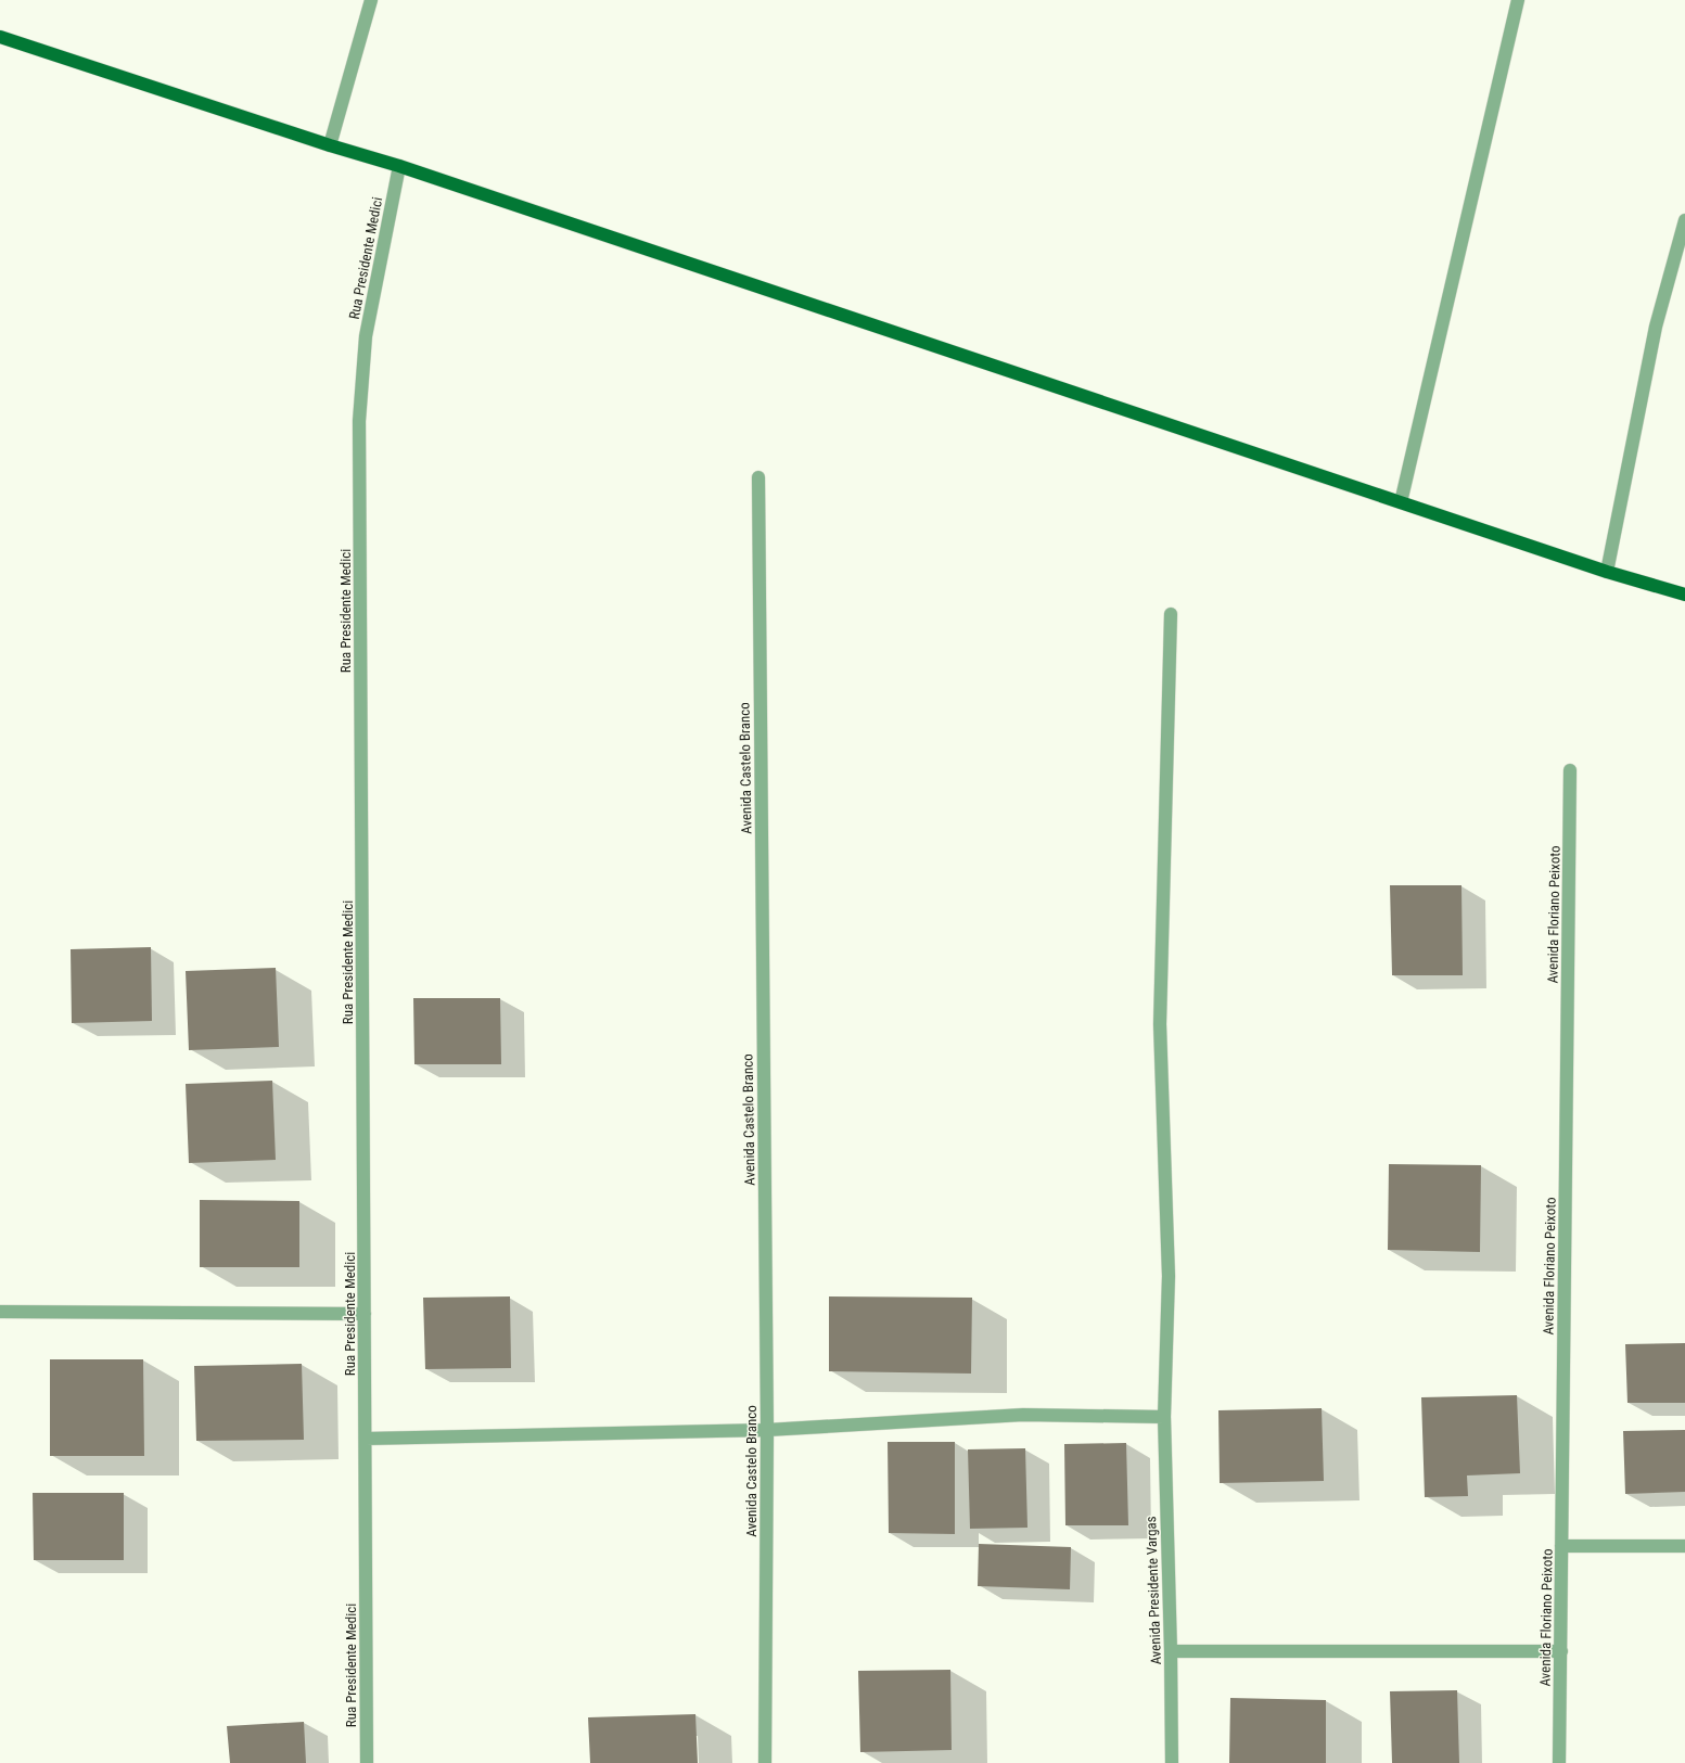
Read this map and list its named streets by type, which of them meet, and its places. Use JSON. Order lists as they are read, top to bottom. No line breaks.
{"streets":{"street":["Rua Presidente Medici","Avenida Castelo Branco","Avenida Floriano Peixoto","Avenida Presidente Vargas"]}}
